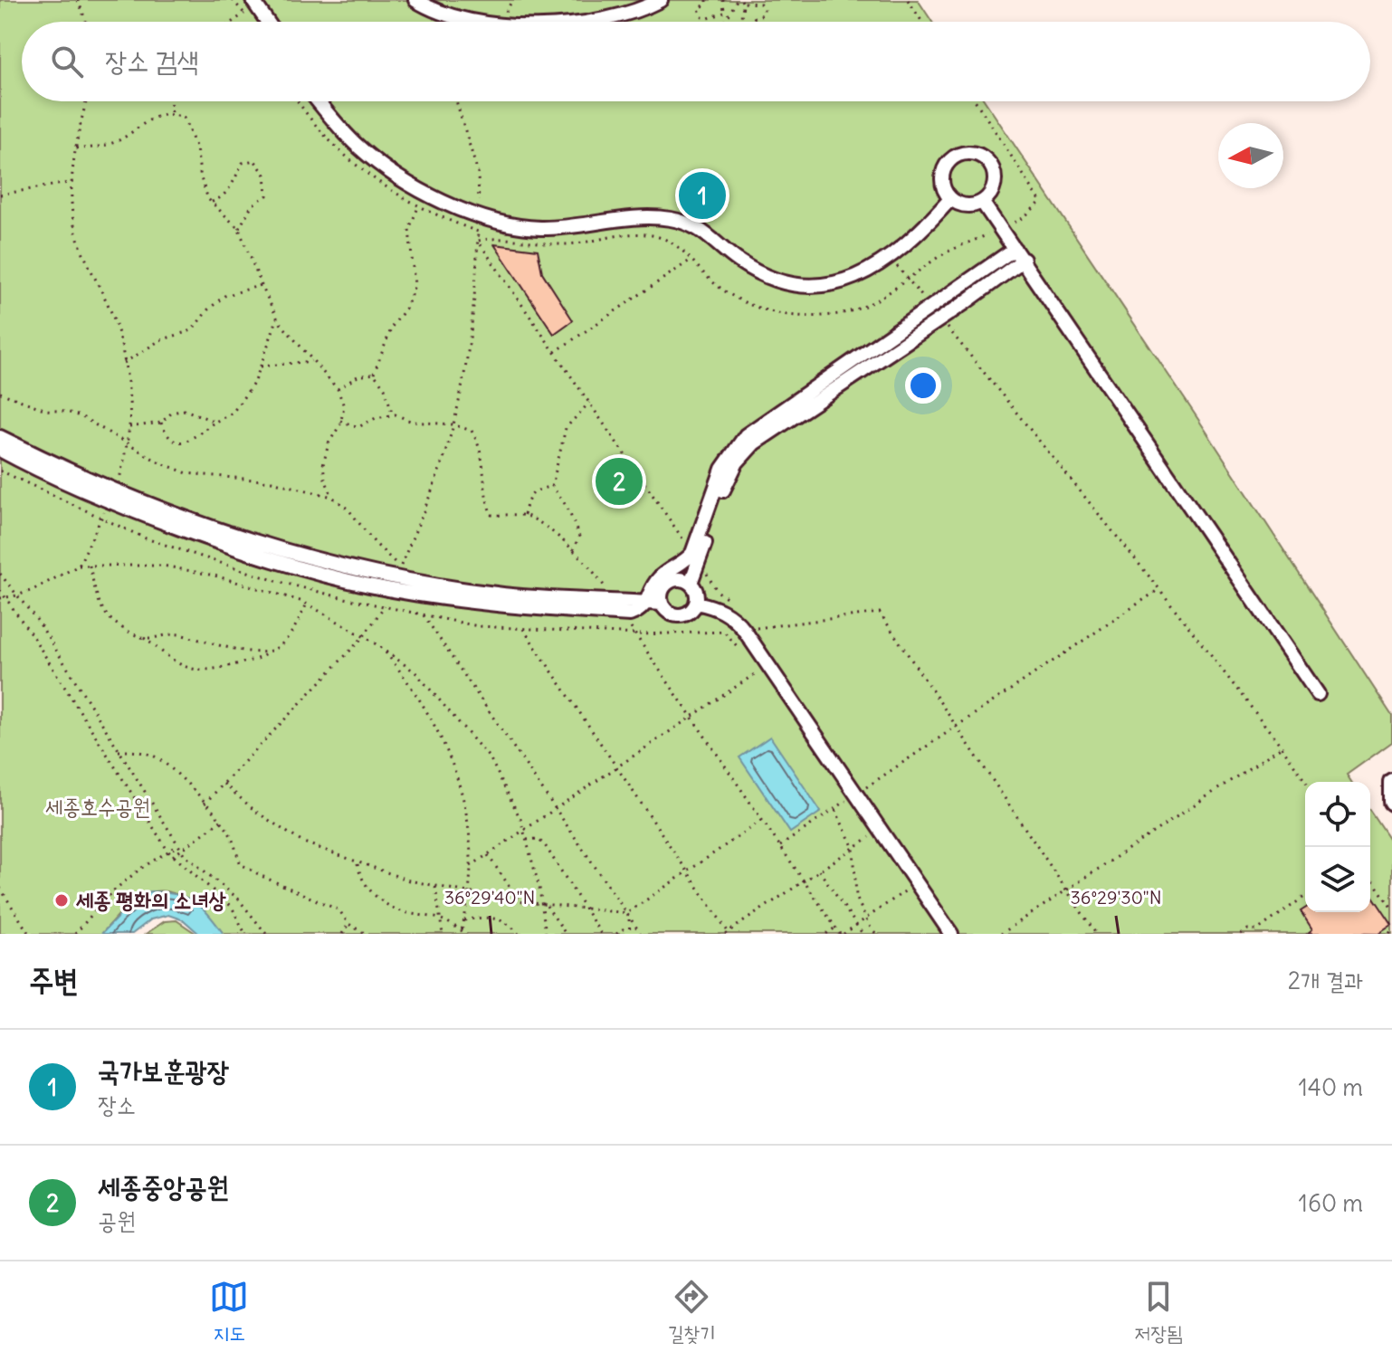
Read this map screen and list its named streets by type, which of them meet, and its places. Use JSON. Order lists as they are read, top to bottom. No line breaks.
{"parks":["세종호수공원"],"places":["세종 평화의 소녀상"],"north":"left","page":{"search":"장소 검색","pins":["1","2"],"heading":["주변","2개 결과"],"list":[{"mark":"1","name":"국가보훈광장","note":"장소","value":"140 m"},{"mark":"2","name":"세종중앙공원","note":"공원","value":"160 m"}],"nav":["지도","길찾기","저장됨"]},"coordinates":["36°29'40\"N","36°29'30\"N"]}
